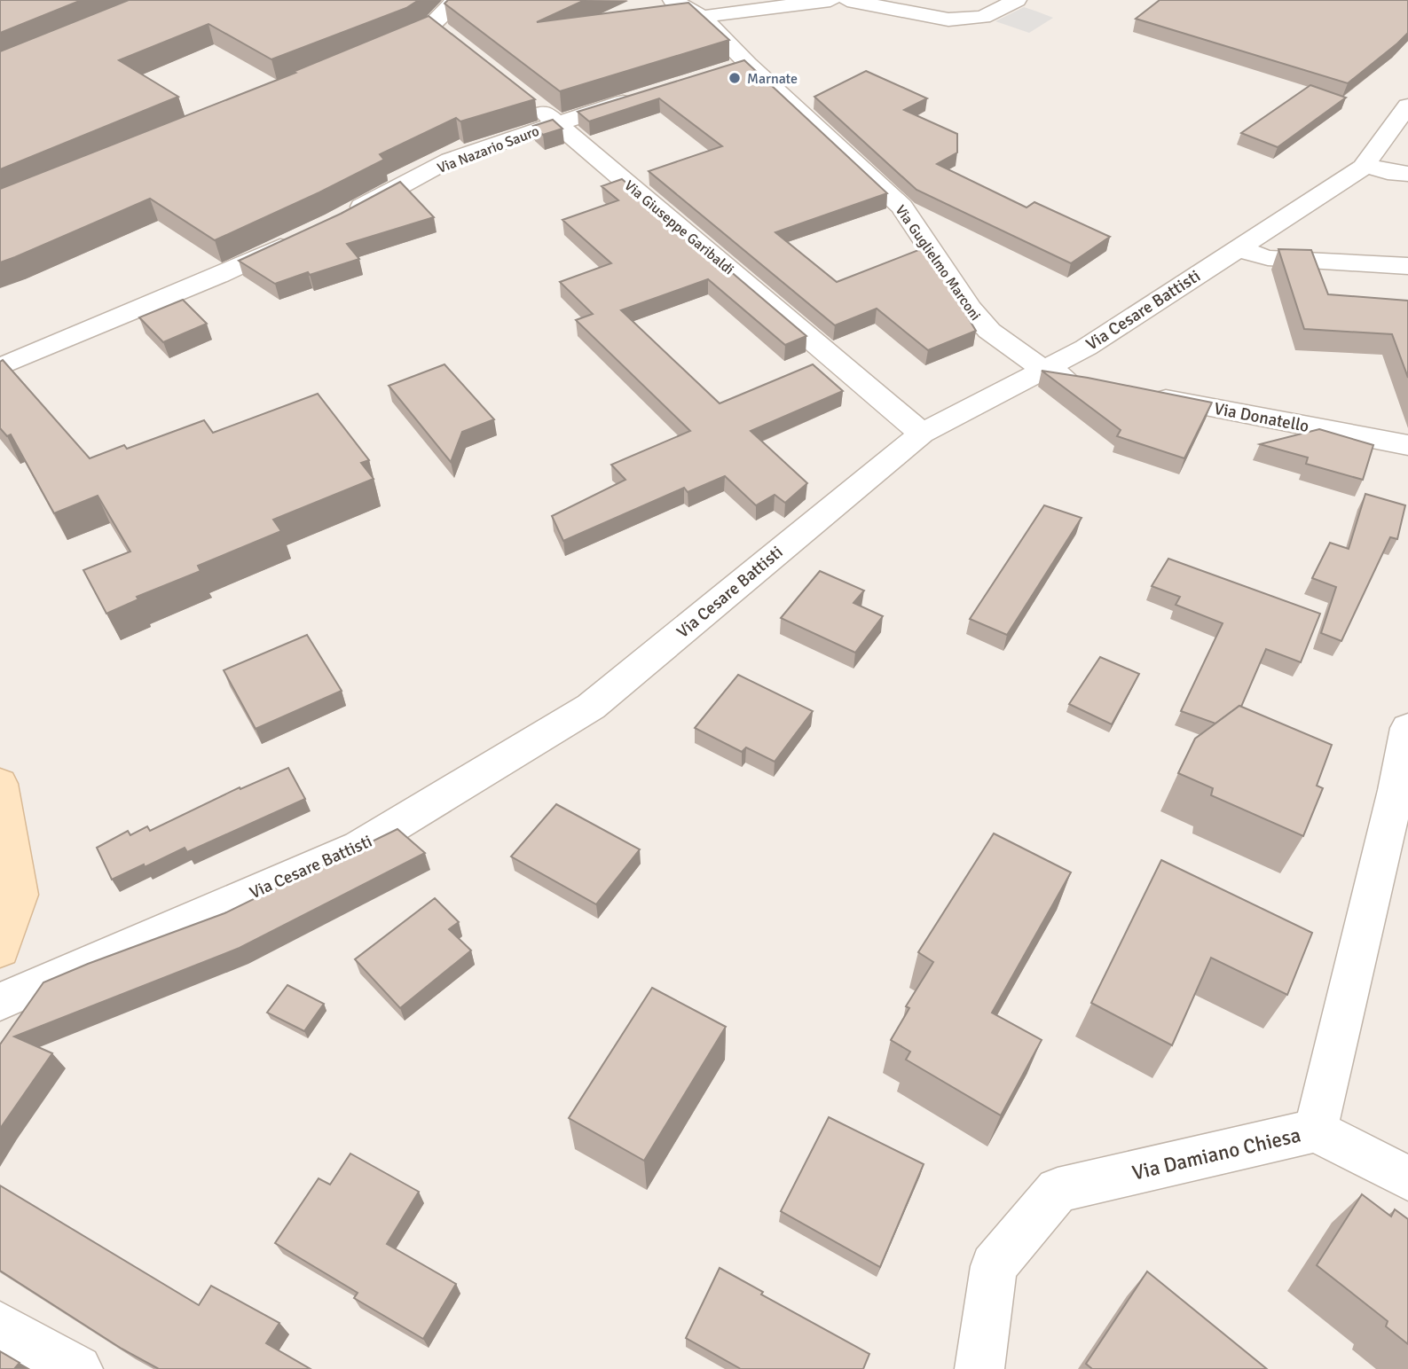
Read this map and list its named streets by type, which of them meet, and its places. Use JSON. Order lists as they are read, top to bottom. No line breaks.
{"streets":{"street":["Via Nazario Sauro","Via Giuseppe Garibaldi","Via Guglielmo Marconi","Via Cesare Battisti","Via Donatello","Via Damiano Chiesa"]},"crossings":[["Via Nazario Sauro","Via Giuseppe Garibaldi"],["Via Giuseppe Garibaldi","Via Cesare Battisti"],["Via Guglielmo Marconi","Via Cesare Battisti"]],"places":["Marnate"]}
